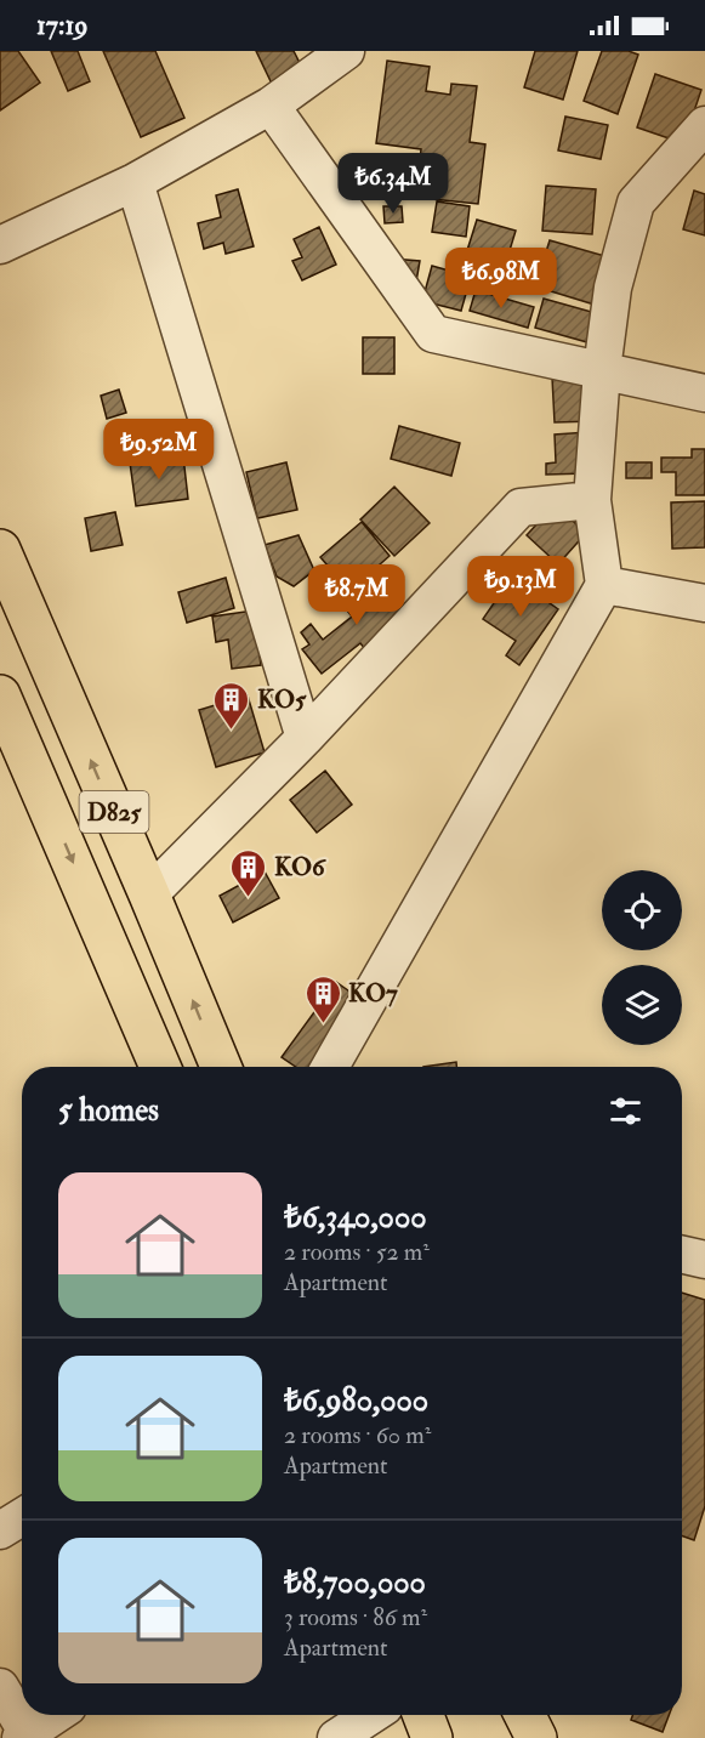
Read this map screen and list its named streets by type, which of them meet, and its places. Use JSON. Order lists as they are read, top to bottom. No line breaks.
{"streets":{"highway":["D825"]},"places":{"building":["KO5","KO6","KO7"]},"page":{"status":"17:19","price":["₺6.34M","₺6.98M","₺9.52M","₺9.13M","₺8.7M"],"heading":"5 homes","list":[{"name":"₺6,340,000","note":"2 rooms · 52 m² · Apartment"},{"name":"₺6,980,000","note":"2 rooms · 60 m² · Apartment"},{"name":"₺8,700,000","note":"3 rooms · 86 m² · Apartment"}]}}
